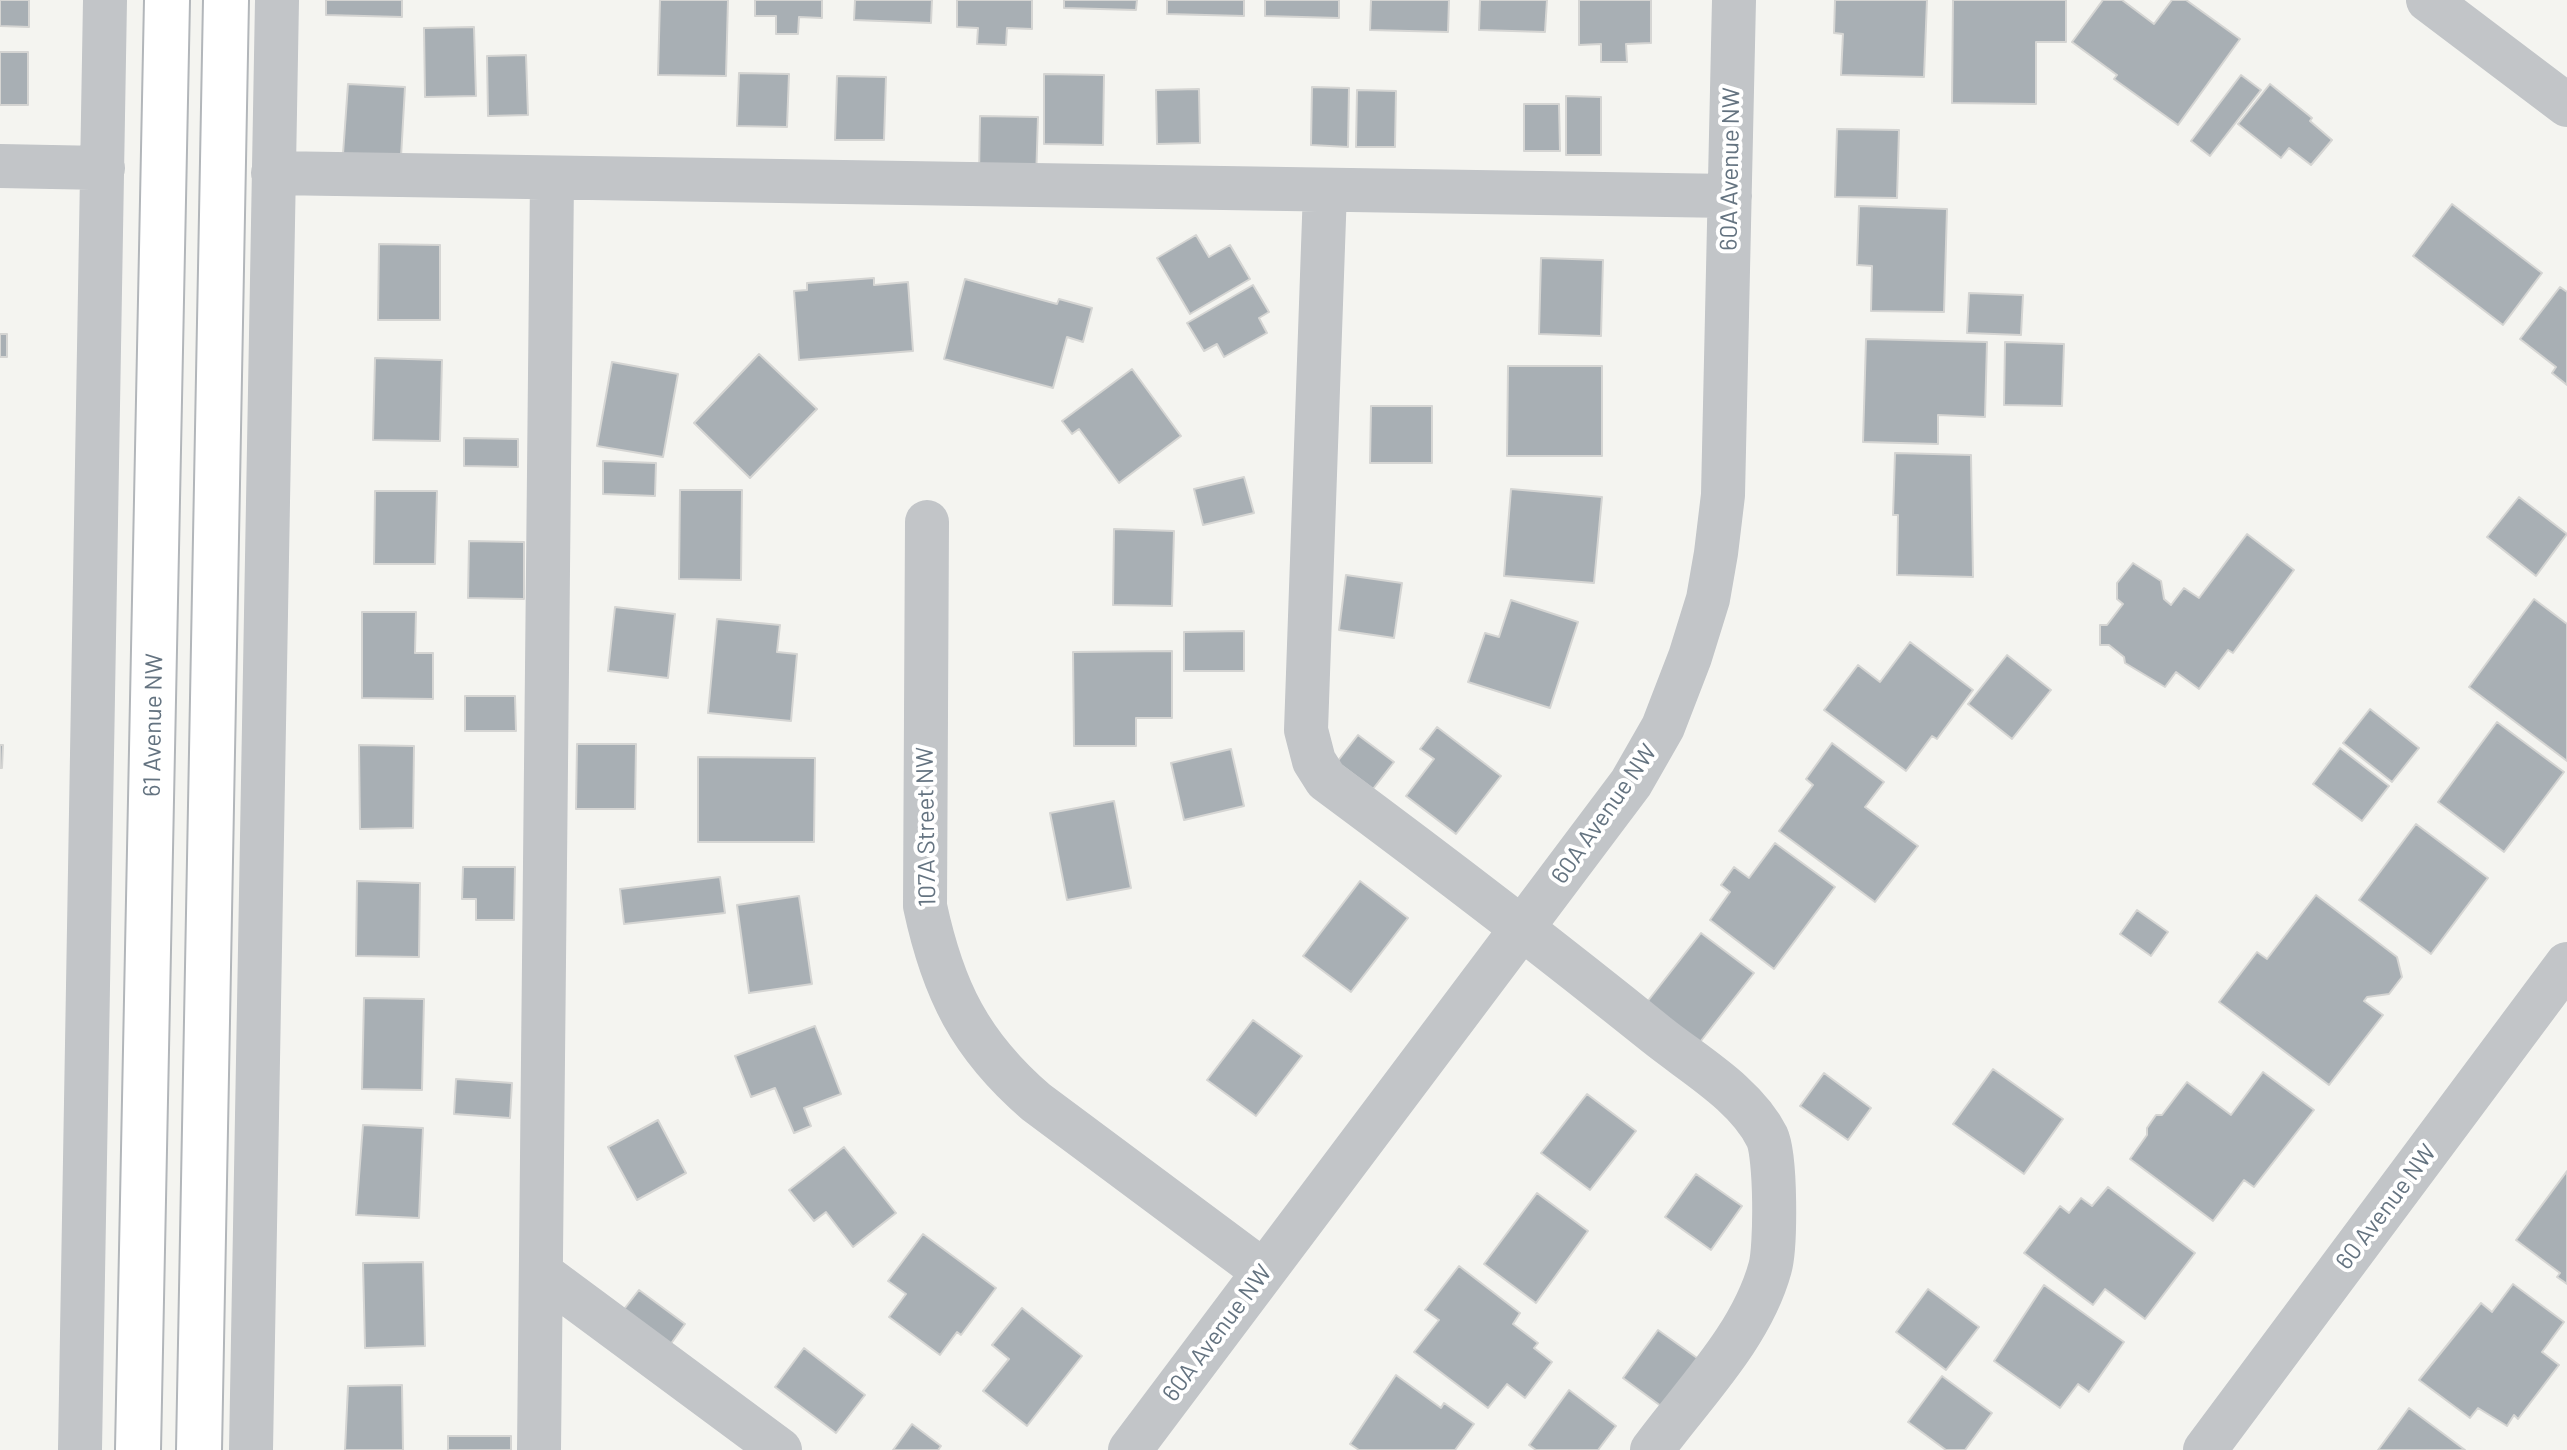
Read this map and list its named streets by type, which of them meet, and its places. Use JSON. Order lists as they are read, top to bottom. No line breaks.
{"streets":{"main road":["61 Avenue NW"],"street":["60A Avenue NW","107A Street NW","60 Avenue NW"]},"crossings":[["60A Avenue NW","107A Street NW"]]}
